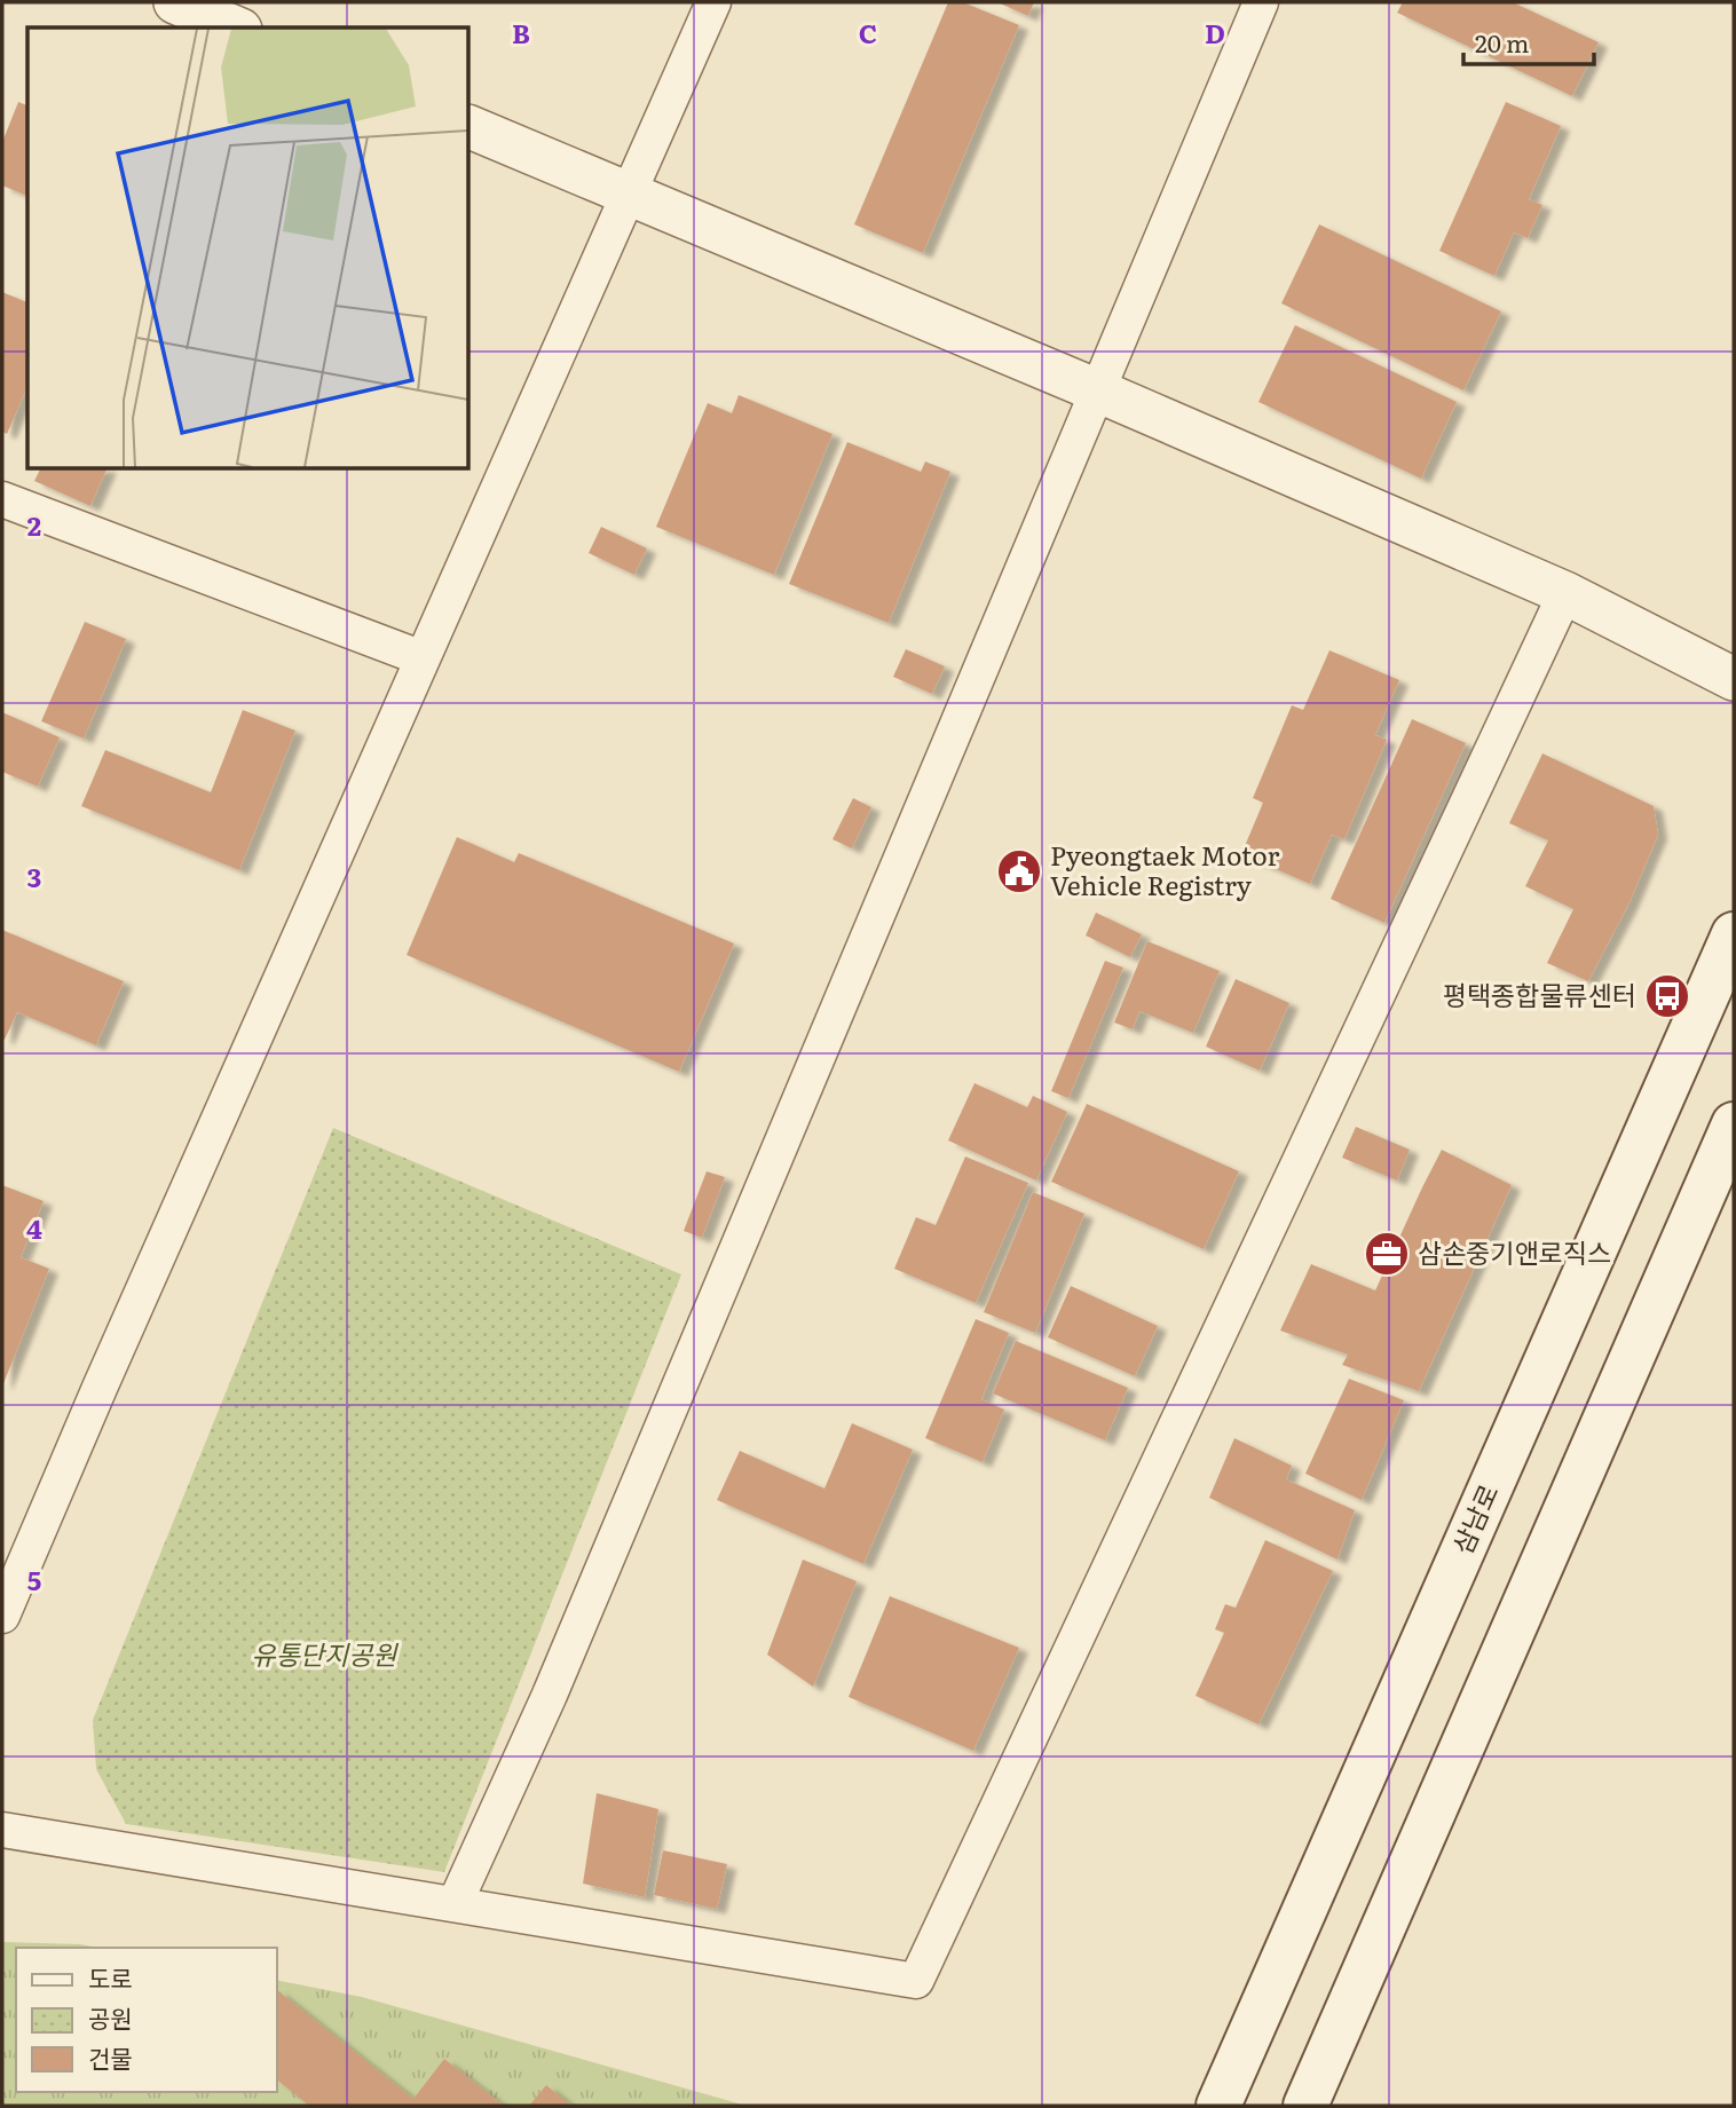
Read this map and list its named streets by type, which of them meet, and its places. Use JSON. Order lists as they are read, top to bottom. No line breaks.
{"streets":{"main road":["삼남로"]},"parks":["유통단지공원"],"places":{"public building":["Pyeongtaek Motor Vehicle Registry"],"bus stop":["평택종합물류센터"],"office":["삼손중기앤로직스"]},"legend":["도로","공원","건물"],"scale_bar":"20 m","grid":{"columns":["B","C","D"],"rows":["2","3","4","5"]}}
